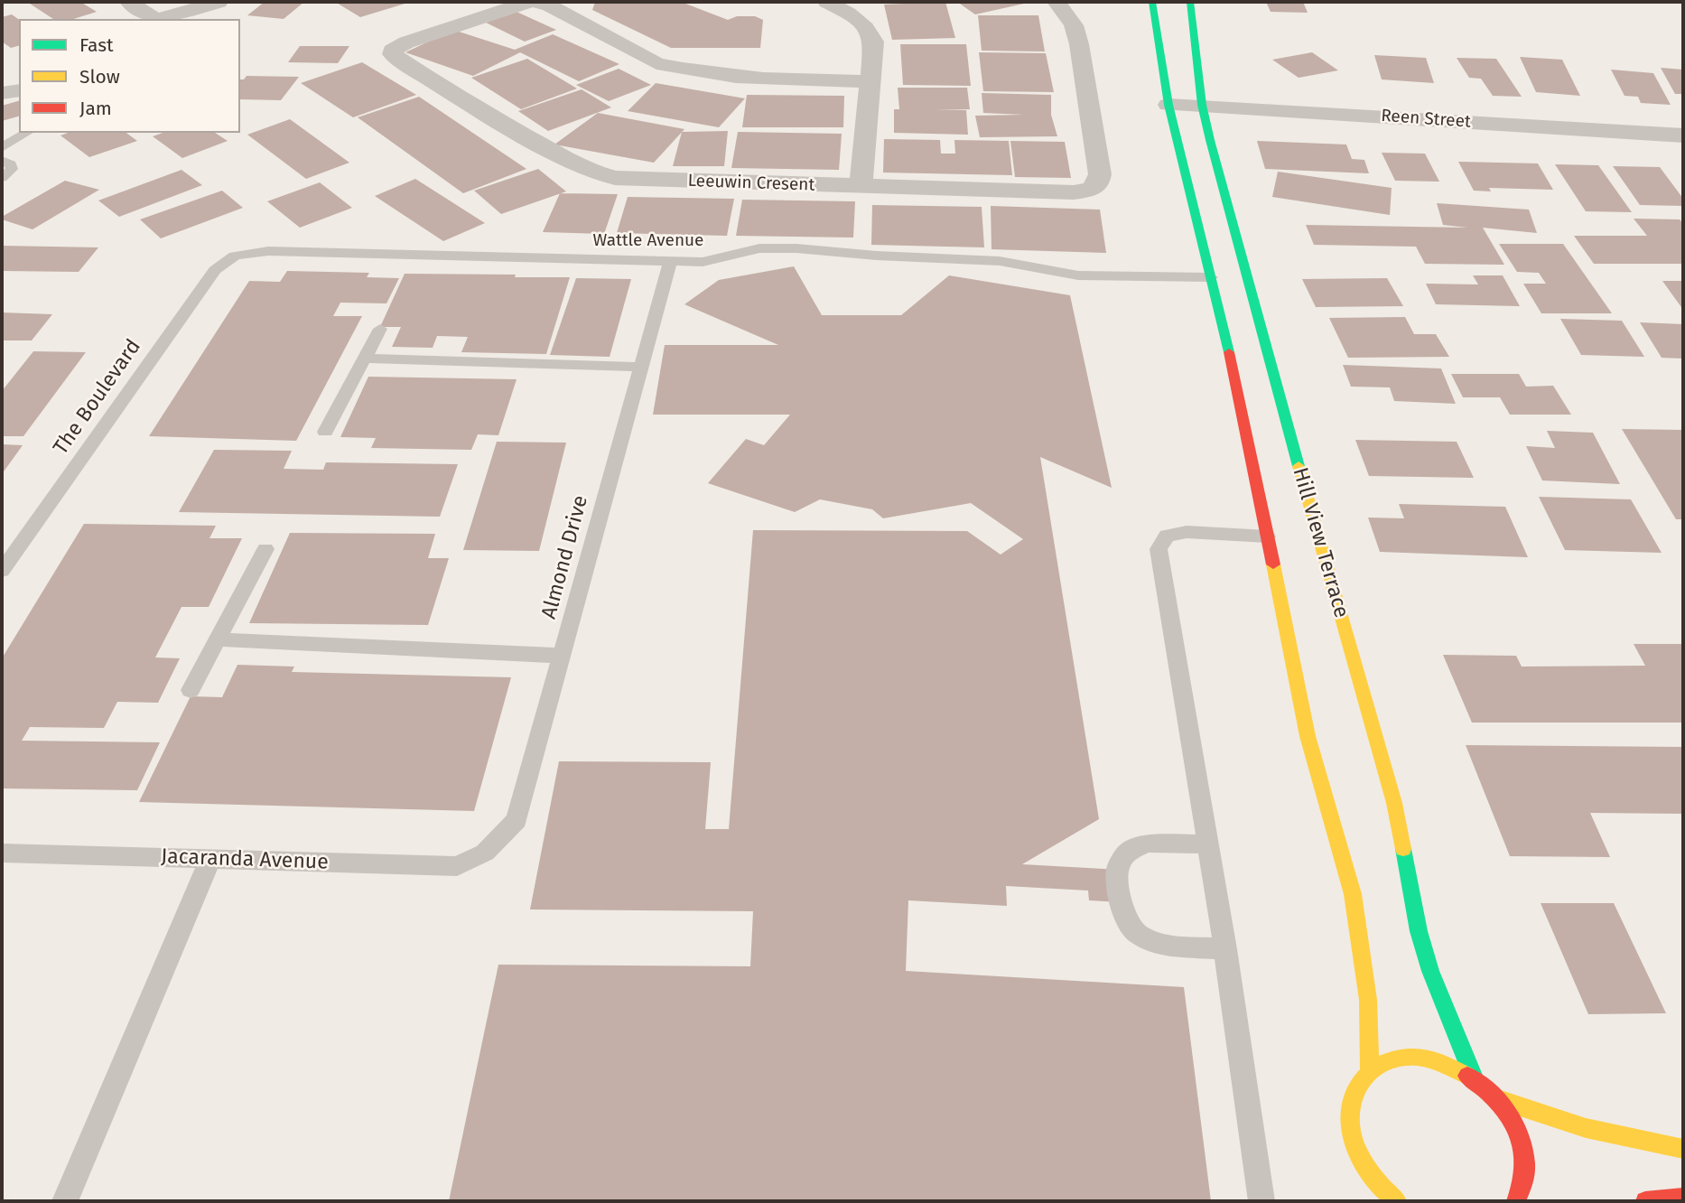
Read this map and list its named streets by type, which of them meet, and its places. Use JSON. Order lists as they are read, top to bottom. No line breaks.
{"streets":{"main road":["Hill View Terrace"],"street":["Reen Street","Leeuwin Cresent"],"lane":["Wattle Avenue","The Boulevard","Almond Drive","Jacaranda Avenue"]},"crossings":[["Reen Street","Hill View Terrace"],["Wattle Avenue","The Boulevard"],["Wattle Avenue","Almond Drive"],["Almond Drive","Jacaranda Avenue"]],"legend":["Fast","Slow","Jam"]}
